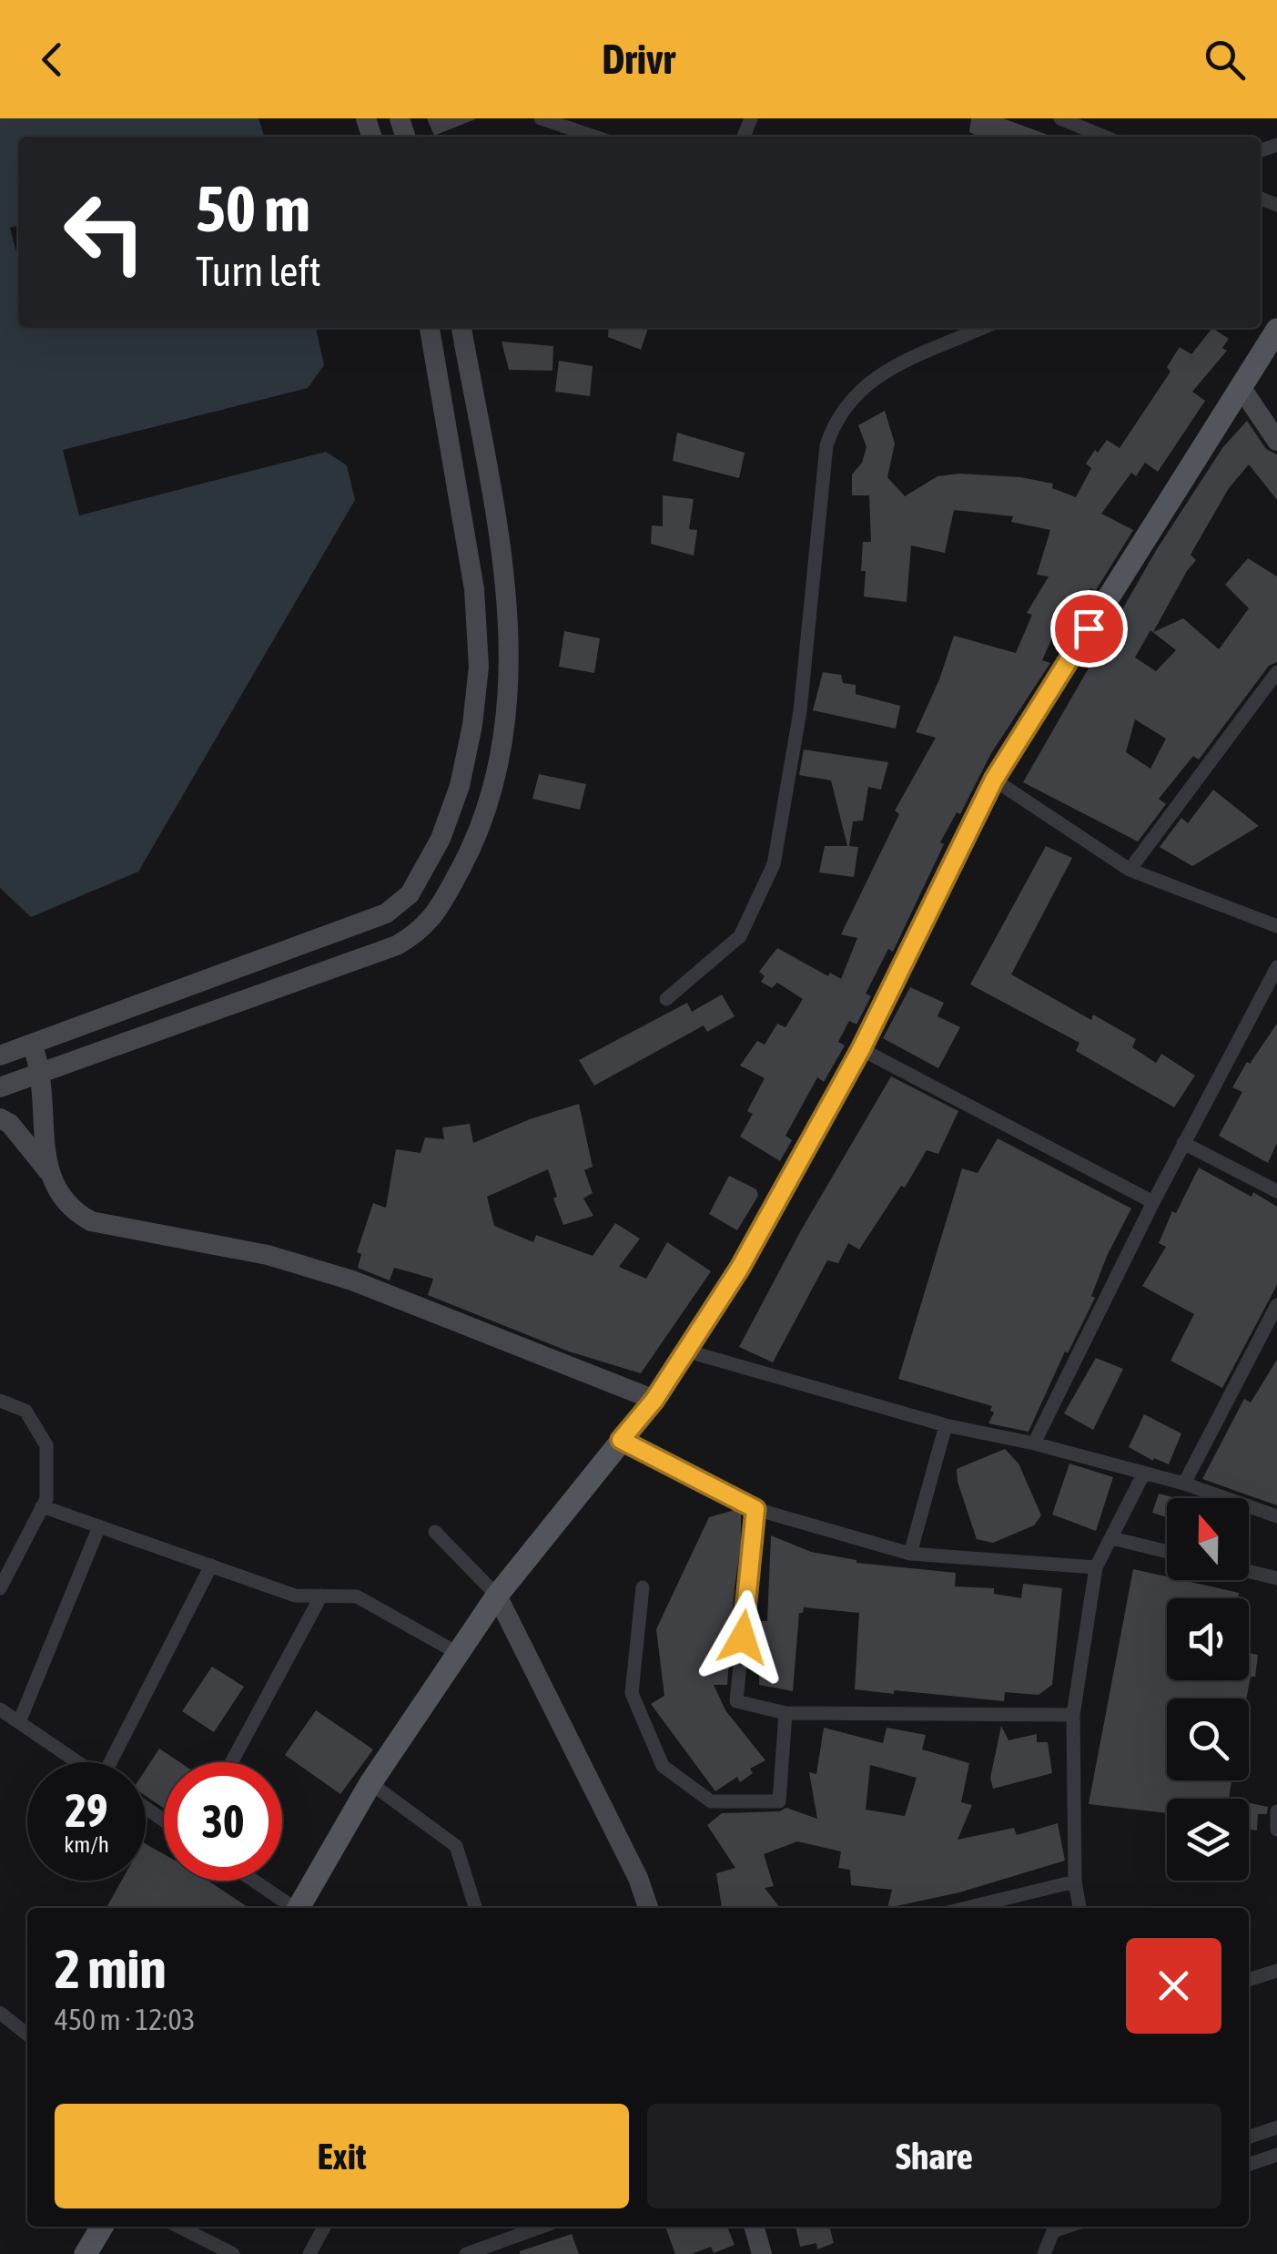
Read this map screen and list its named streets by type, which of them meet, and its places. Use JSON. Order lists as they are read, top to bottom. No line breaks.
{"north":"top","page":{"header":"Drivr","turn":["50 m","Turn left"],"speed":"29 km/h","limit":"30","heading":["2 min","450 m · 12:03"],"buttons":["Exit","Share"]}}
